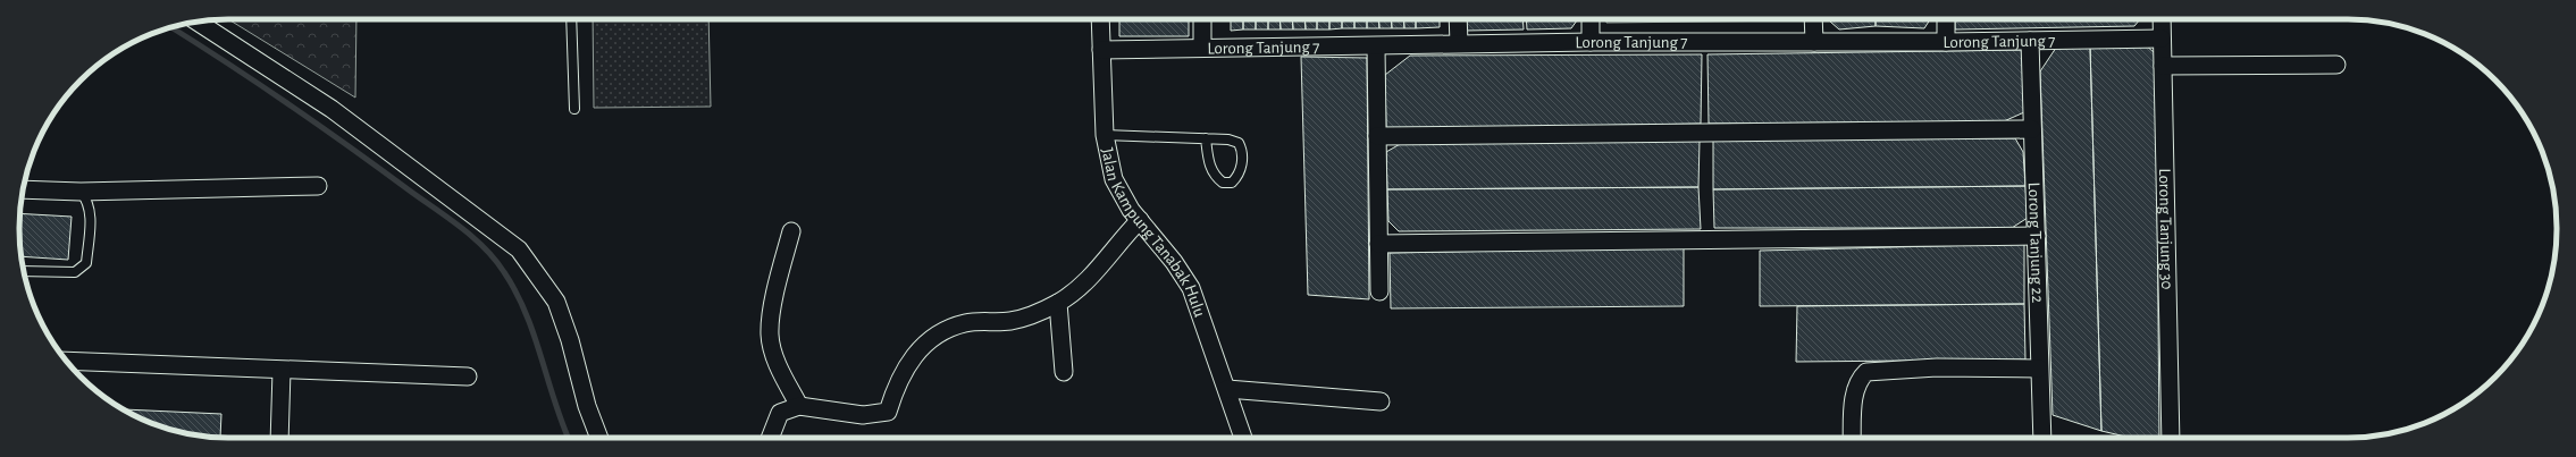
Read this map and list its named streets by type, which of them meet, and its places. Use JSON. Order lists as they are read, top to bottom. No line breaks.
{"streets":{"street":["Lorong Tanjung 7","Lorong Tanjung 30","Jalan Kampung Tanabak Hulu","Lorong Tanjung 22"]},"crossings":[["Lorong Tanjung 7","Lorong Tanjung 30"],["Lorong Tanjung 7","Jalan Kampung Tanabak Hulu"],["Lorong Tanjung 7","Lorong Tanjung 22"]]}
